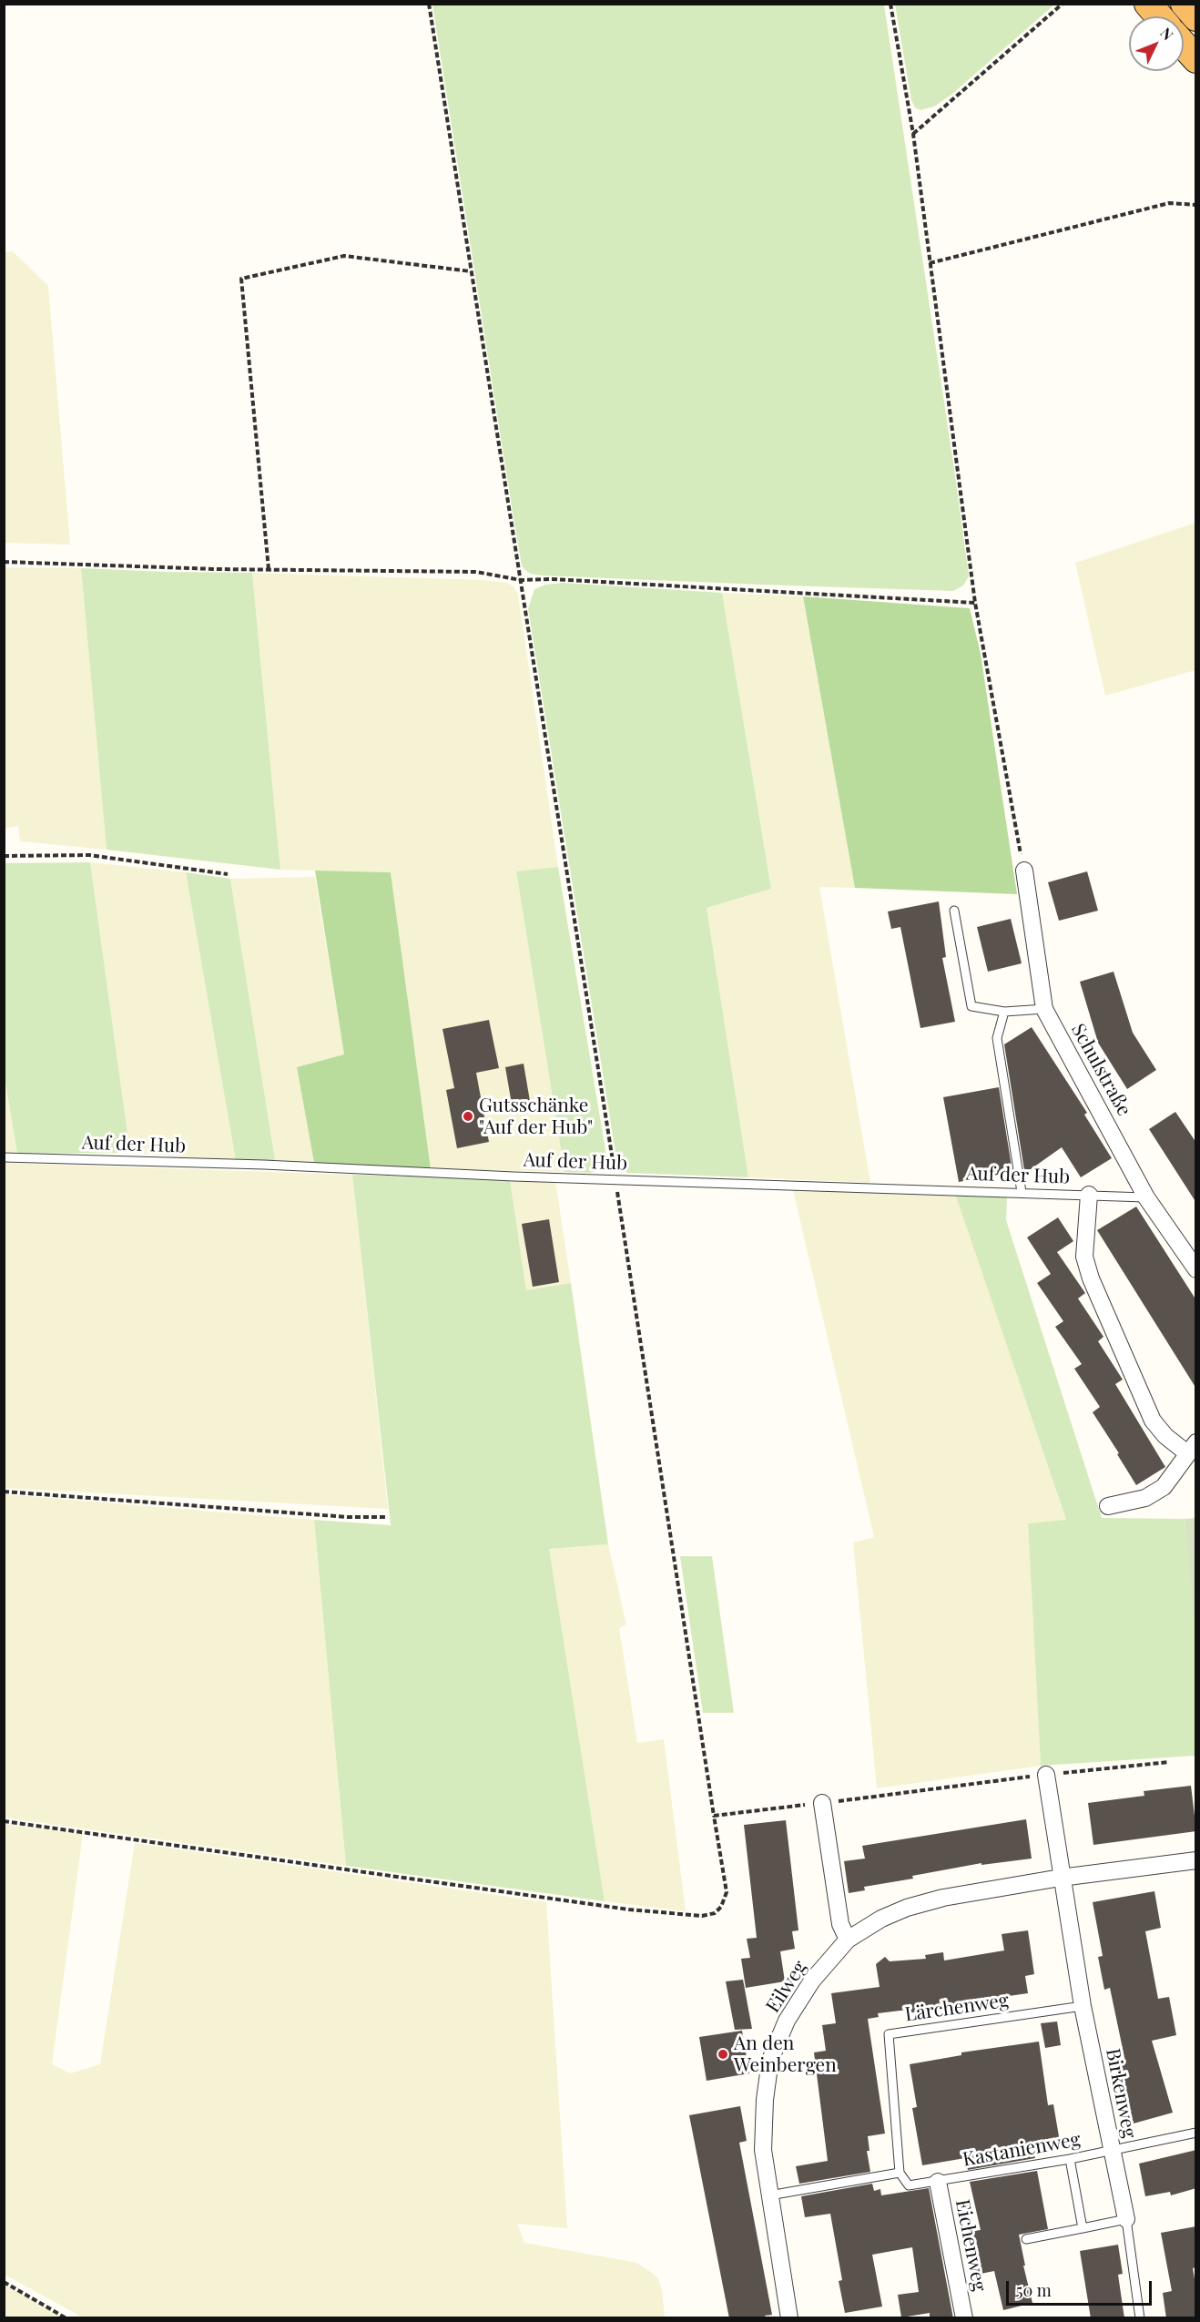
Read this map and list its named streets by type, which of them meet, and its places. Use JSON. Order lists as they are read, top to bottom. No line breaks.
{"streets":{"street":["Schulstraße","Eilweg","Birkenweg","Eichenweg"],"lane":["Auf der Hub","Lärchenweg","Kastanienweg"]},"crossings":[["Schulstraße","Auf der Hub"],["Eilweg","Birkenweg"],["Lärchenweg","Birkenweg"],["Birkenweg","Kastanienweg"],["Kastanienweg","Eichenweg"]],"places":["Gutsschänke \"Auf der Hub\"","An den Weinbergen"],"scale_bar":"50 m","north":"top right"}
